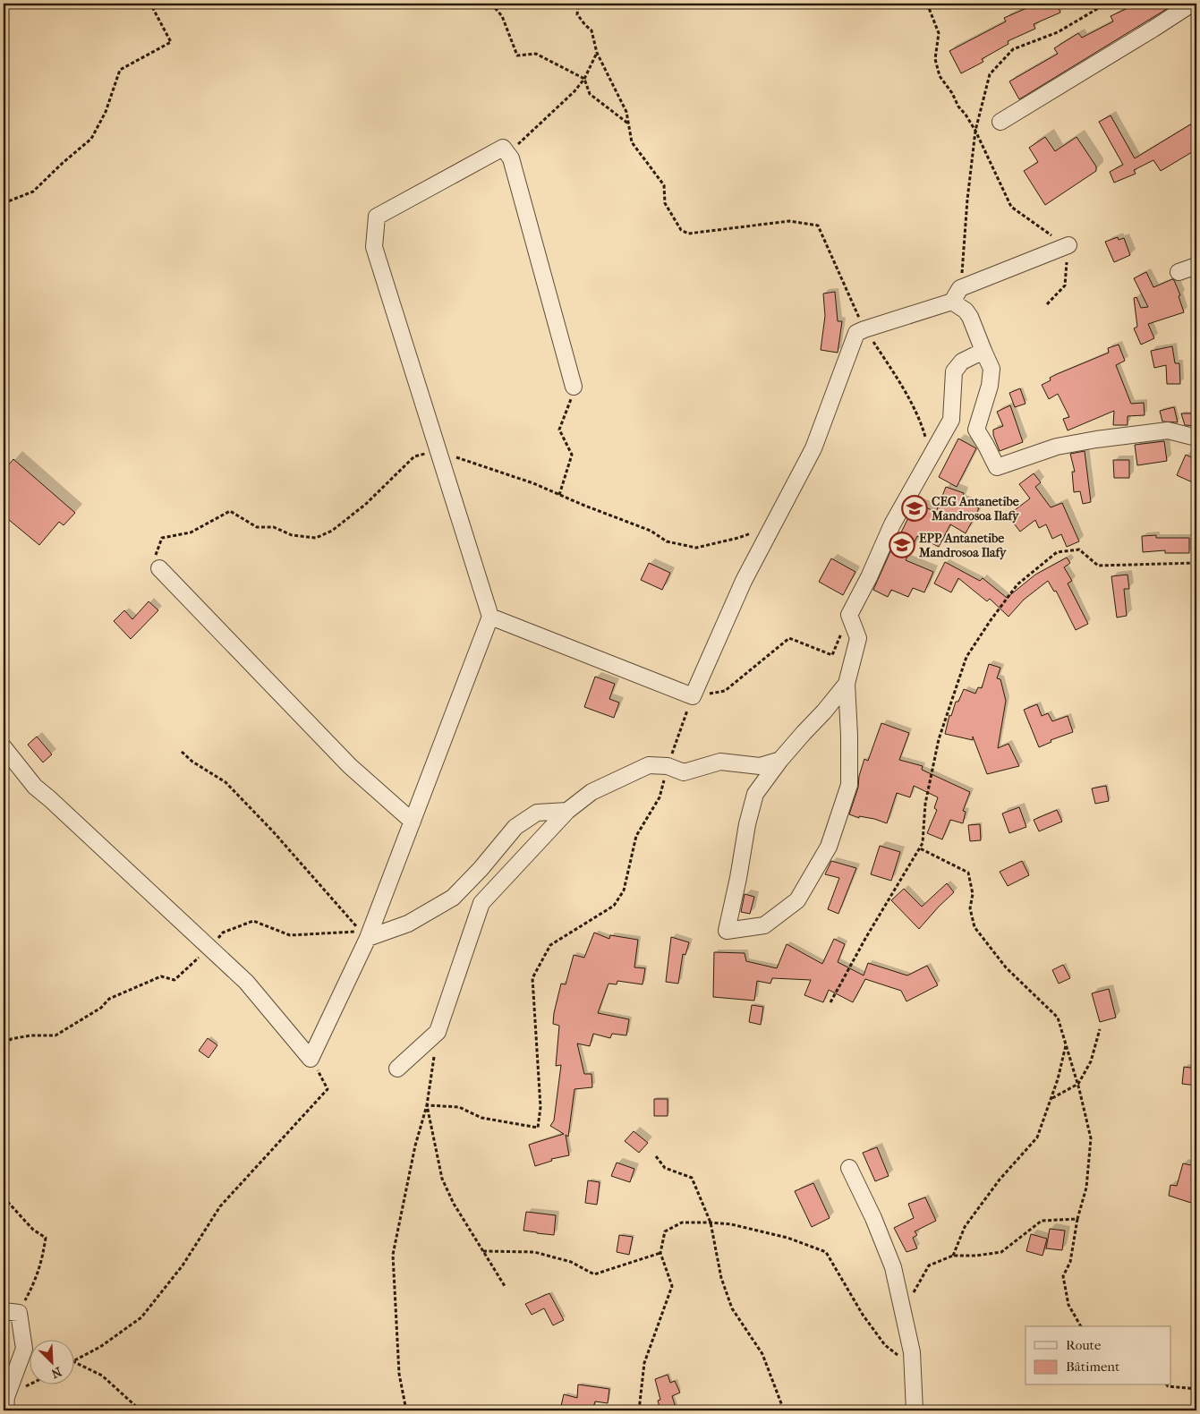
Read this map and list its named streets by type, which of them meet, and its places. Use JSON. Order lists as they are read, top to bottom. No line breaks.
{"places":{"school or university":["CEG Antanetibe Mandrosoa Ilafy","EPP Antanetibe Mandrosoa Ilafy"]},"legend":["Route","Bâtiment"],"north":"bottom right"}
